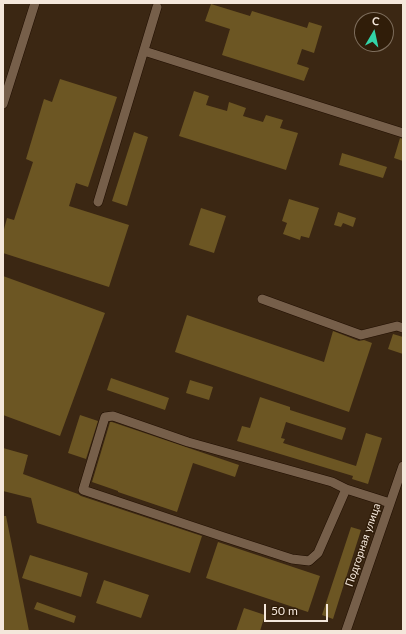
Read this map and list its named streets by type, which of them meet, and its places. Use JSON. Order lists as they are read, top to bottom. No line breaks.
{"streets":{"street":["Подгорная улица"]},"scale_bar":"50 m","north":"top"}
